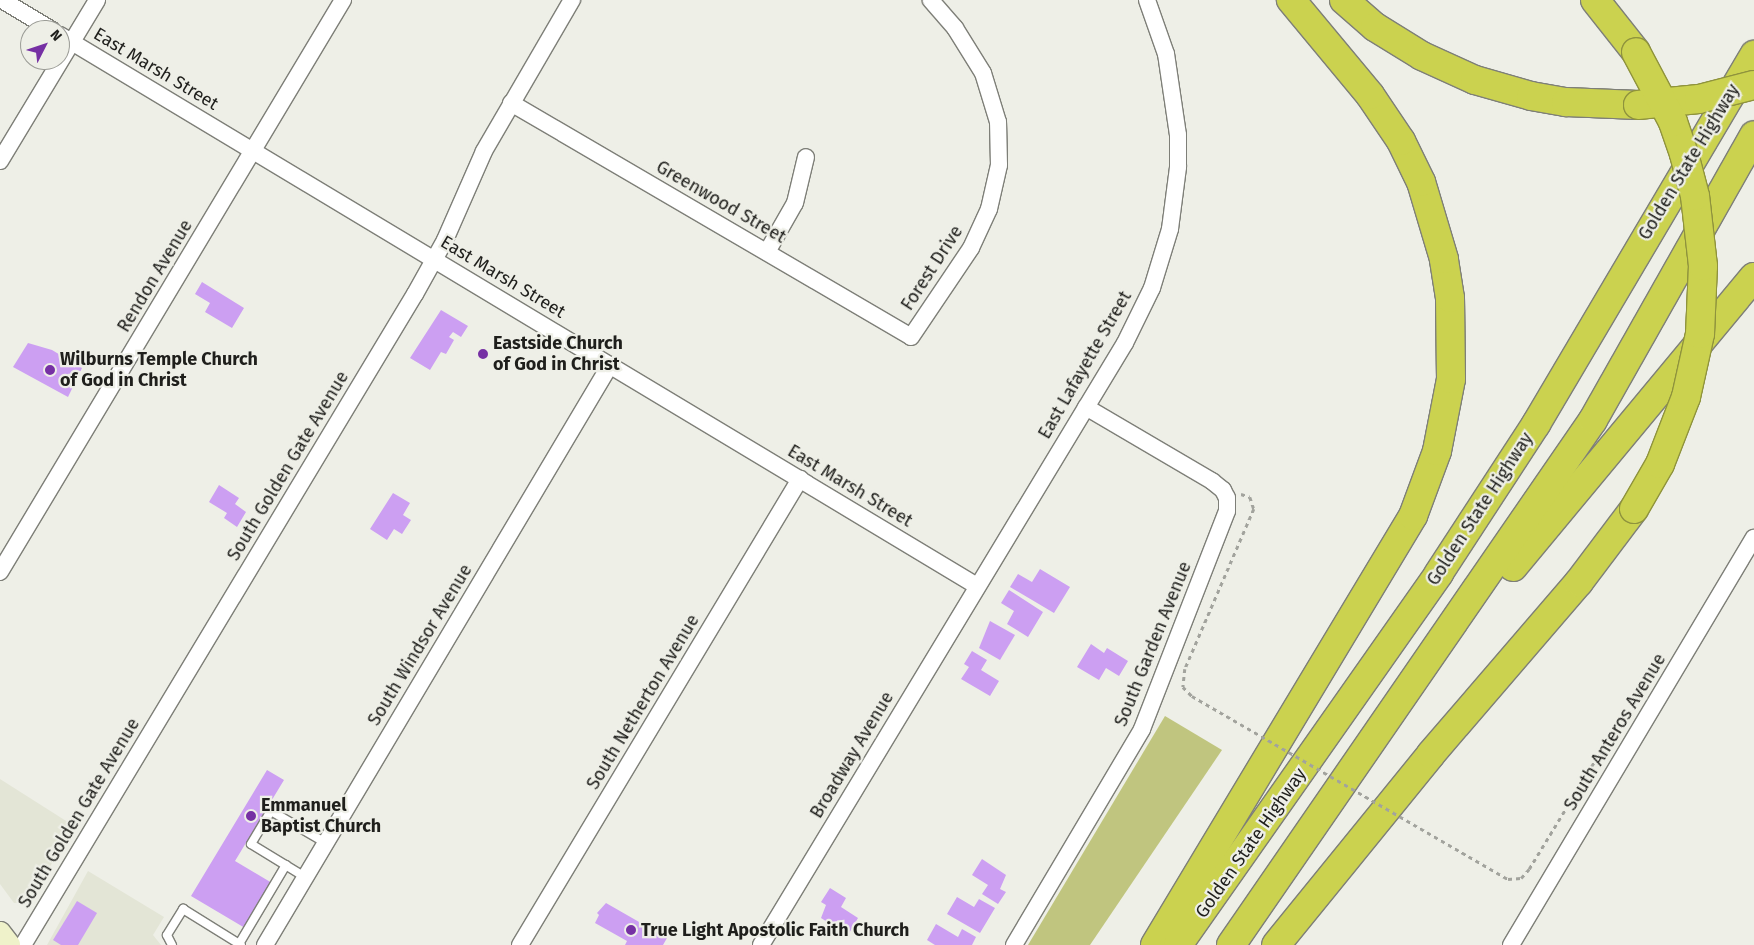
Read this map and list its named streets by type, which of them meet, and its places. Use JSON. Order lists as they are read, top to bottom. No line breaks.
{"streets":{"highway":["Golden State Highway"],"street":["East Marsh Street","Greenwood Street","Forest Drive","Rendon Avenue","East Lafayette Street","South Golden Gate Avenue","South Garden Avenue","South Windsor Avenue","South Netherton Avenue","South Anteros Avenue","Broadway Avenue"]},"crossings":[["East Marsh Street","Rendon Avenue"],["East Marsh Street","East Lafayette Street"],["East Marsh Street","South Golden Gate Avenue"],["East Marsh Street","South Windsor Avenue"],["East Marsh Street","South Netherton Avenue"],["East Marsh Street","Broadway Avenue"],["Greenwood Street","Forest Drive"],["Greenwood Street","South Golden Gate Avenue"],["East Lafayette Street","South Garden Avenue"],["East Lafayette Street","Broadway Avenue"]],"places":["Eastside Church of God in Christ","Wilburns Temple Church of God in Christ","Emmanuel Baptist Church","True Light Apostolic Faith Church"],"north":"top right"}
